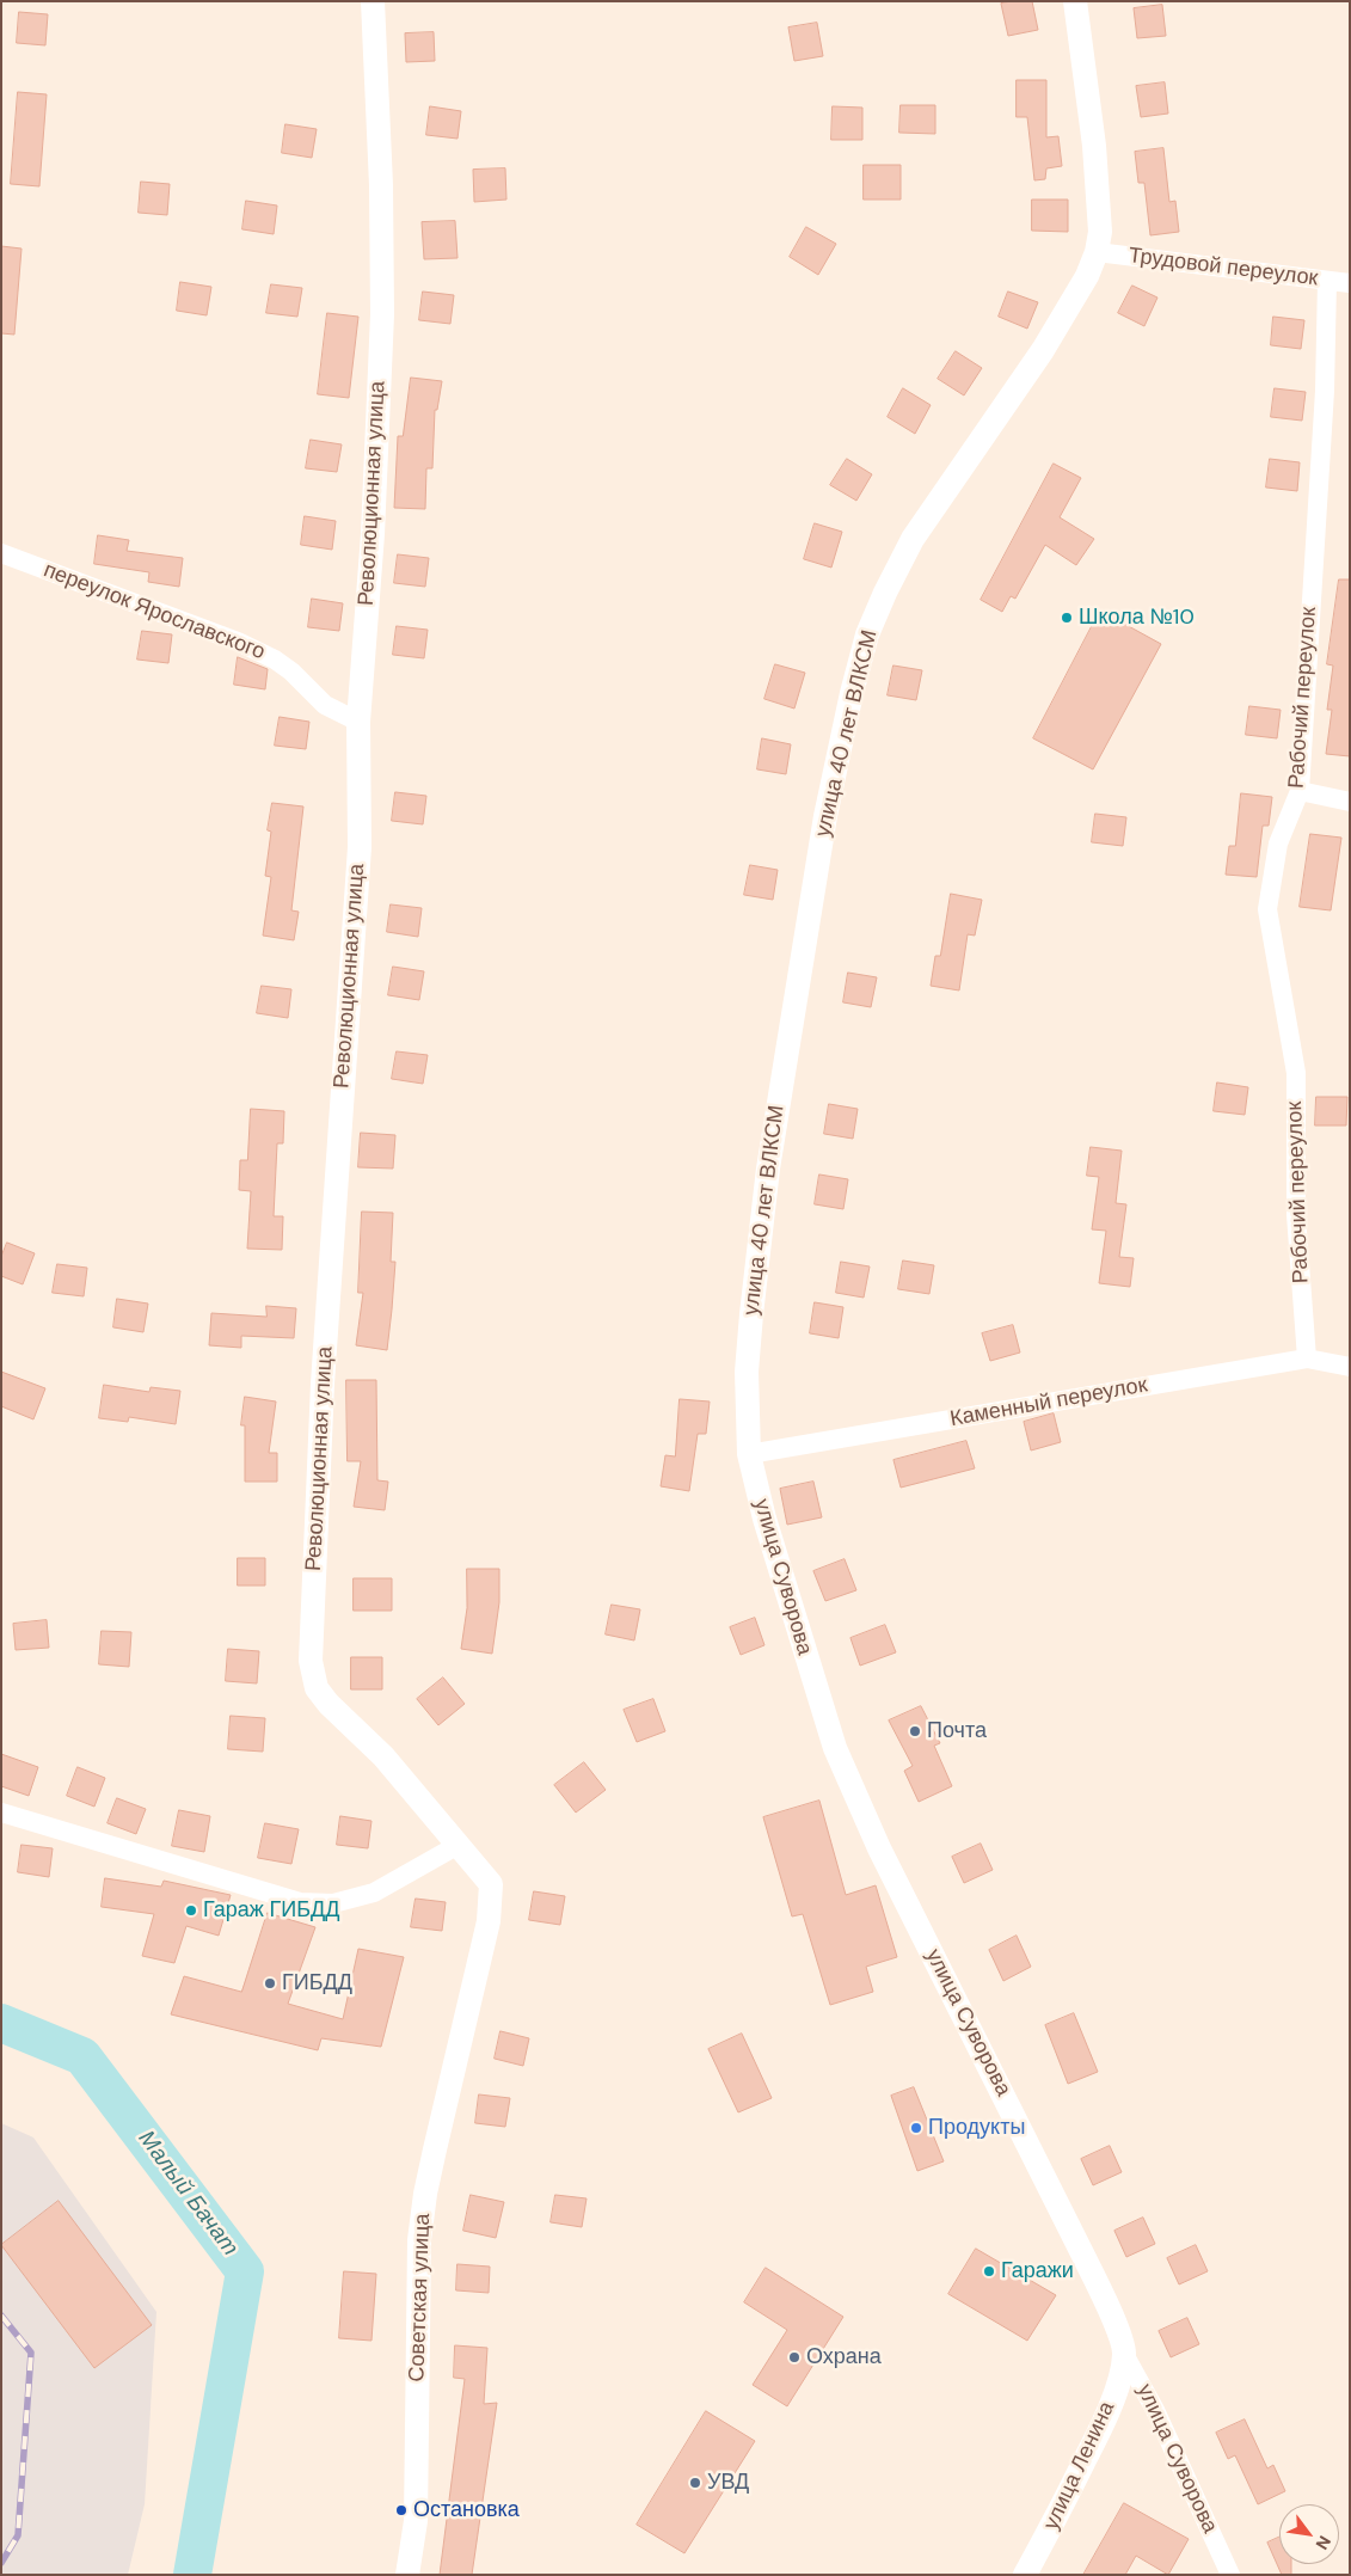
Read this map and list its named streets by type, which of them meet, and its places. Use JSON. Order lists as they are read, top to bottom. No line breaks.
{"streets":{"street":["Трудовой переулок","Революционная улица","переулок Ярославского","Рабочий переулок","улица 40 лет ВЛКСМ","Каменный переулок","улица Суворова","Советская улица","улица Ленина"]},"crossings":[["Трудовой переулок","Рабочий переулок"],["Трудовой переулок","улица 40 лет ВЛКСМ"],["Революционная улица","переулок Ярославского"],["Революционная улица","Советская улица"],["Рабочий переулок","Каменный переулок"],["улица 40 лет ВЛКСМ","Каменный переулок"],["улица 40 лет ВЛКСМ","улица Суворова"],["Каменный переулок","улица Суворова"],["улица Суворова","улица Ленина"]],"water":["Малый Бачат"],"places":["Школа №10","Почта","Гараж ГИБДД","ГИБДД","Продукты","Гаражи","Охрана","УВД","Остановка"],"north":"bottom right"}
